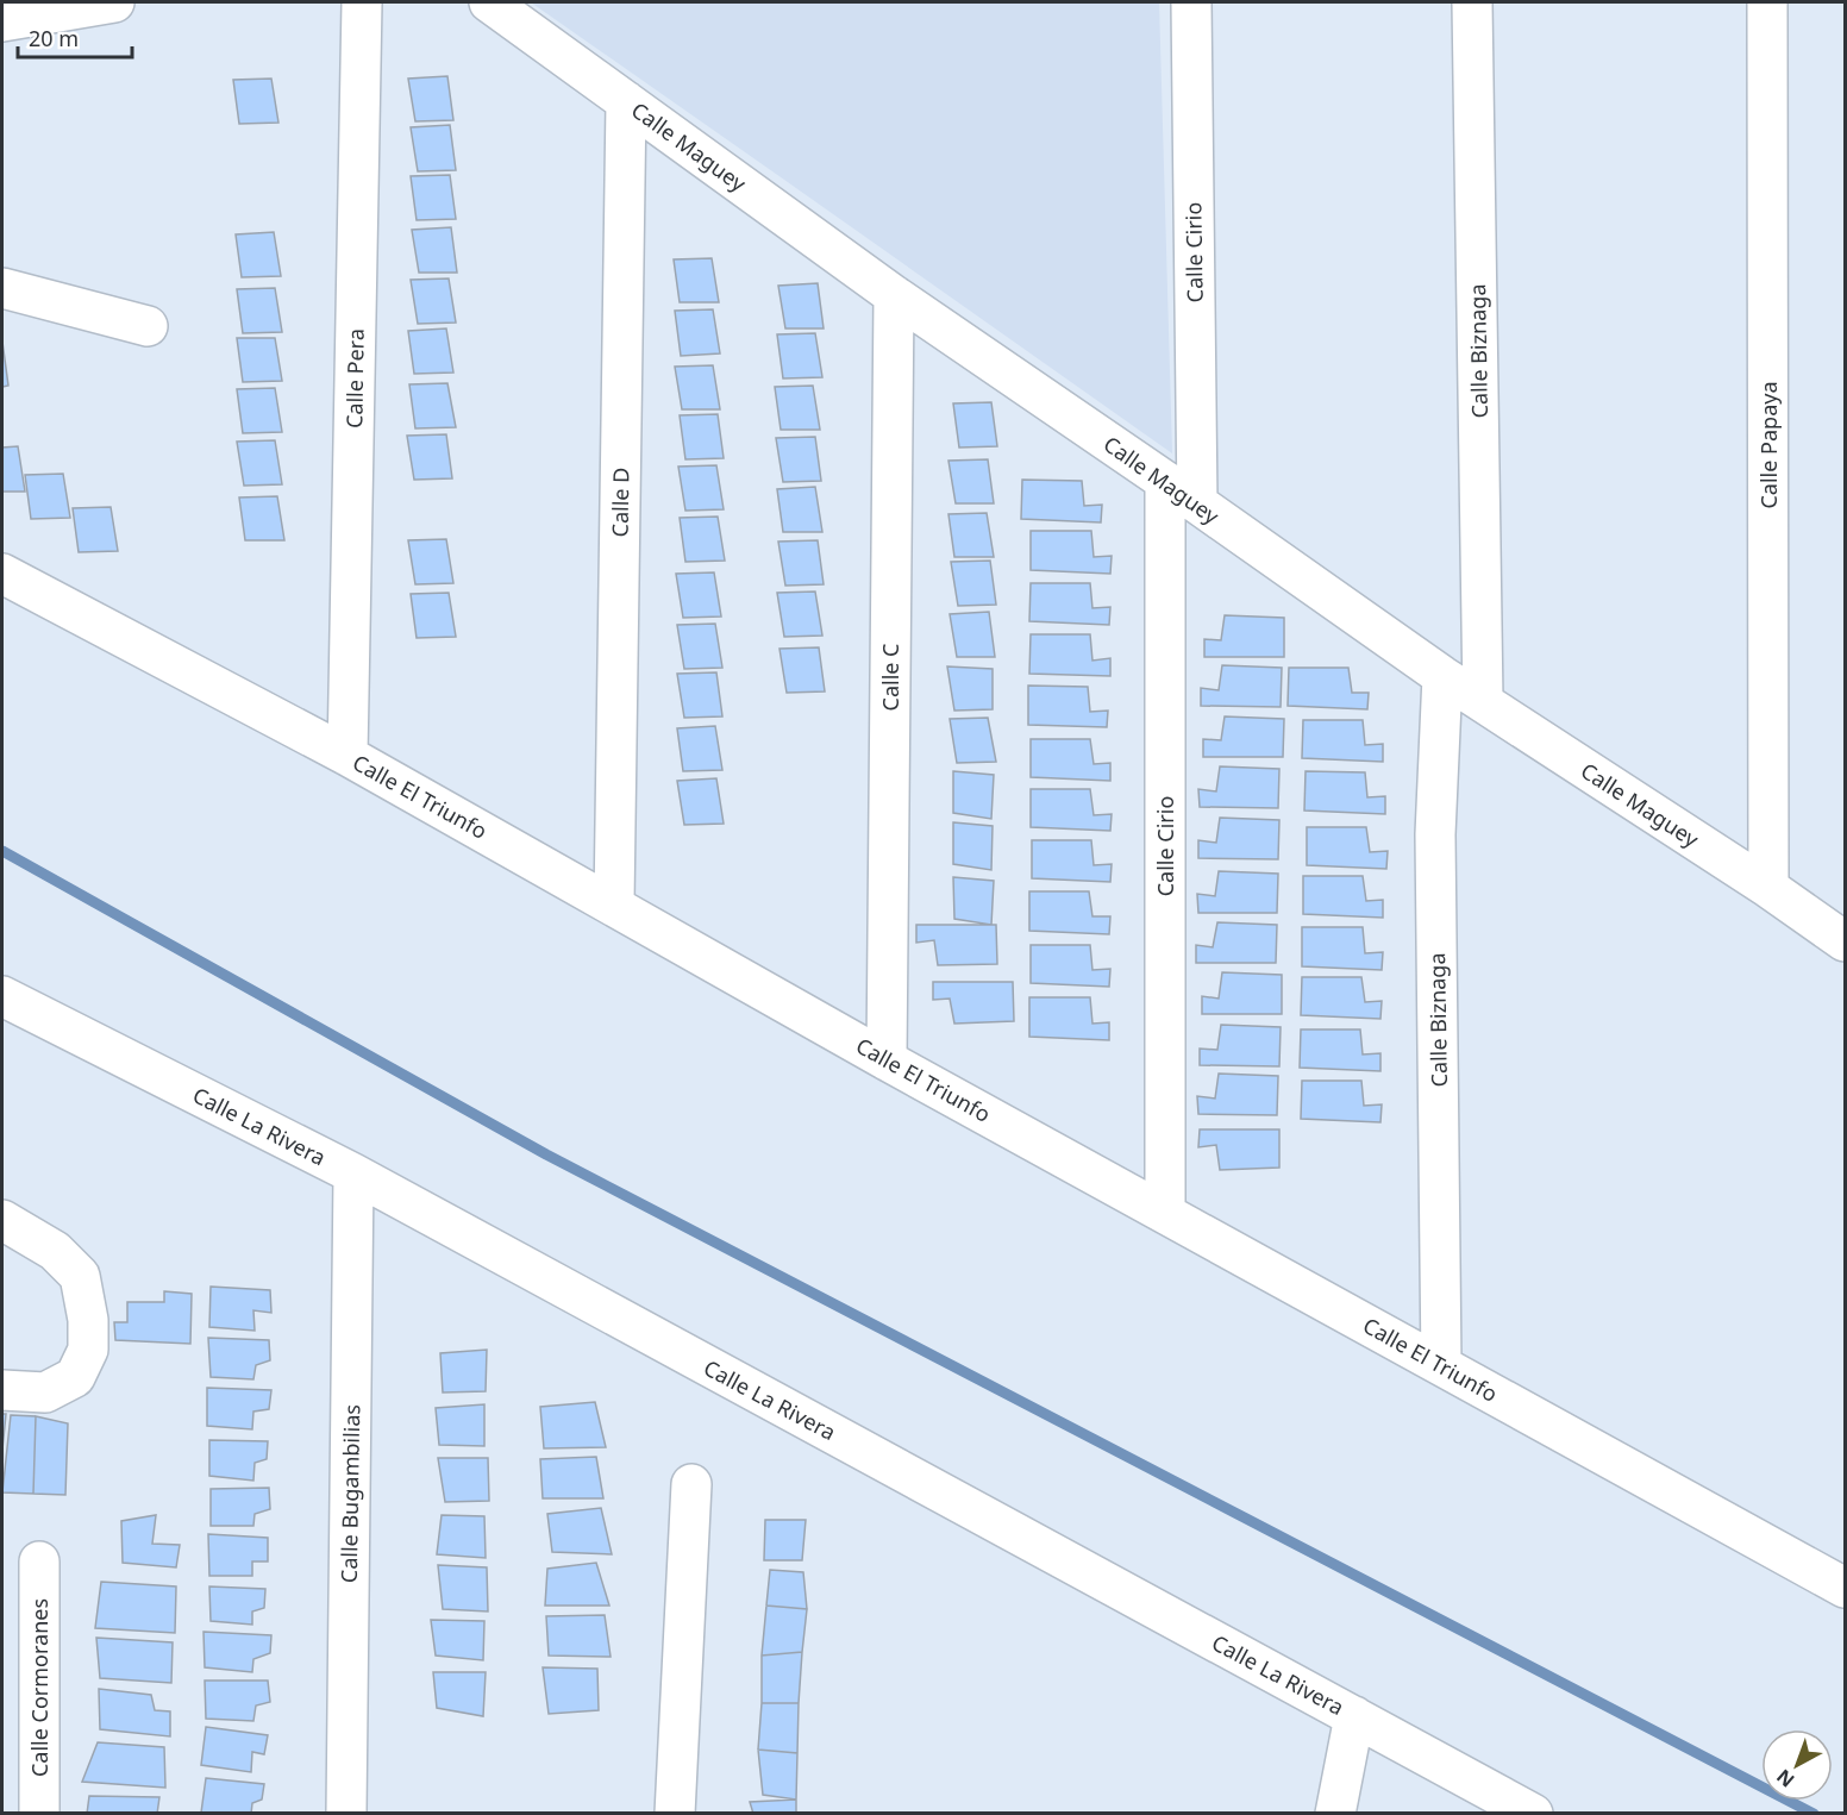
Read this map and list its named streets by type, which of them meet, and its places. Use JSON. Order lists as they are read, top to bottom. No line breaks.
{"streets":{"street":["Calle Maguey","Calle Cirio","Calle Biznaga","Calle Pera","Calle Papaya","Calle D","Calle C","Calle El Triunfo","Calle La Rivera","Calle Bugambilias","Calle Cormoranes"]},"crossings":[["Calle Maguey","Calle Cirio"],["Calle Maguey","Calle Biznaga"],["Calle Maguey","Calle Papaya"],["Calle Maguey","Calle D"],["Calle Maguey","Calle C"],["Calle Cirio","Calle El Triunfo"],["Calle Biznaga","Calle El Triunfo"],["Calle Pera","Calle El Triunfo"],["Calle D","Calle El Triunfo"],["Calle C","Calle El Triunfo"],["Calle La Rivera","Calle Bugambilias"]],"scale_bar":"20 m","north":"bottom left"}
